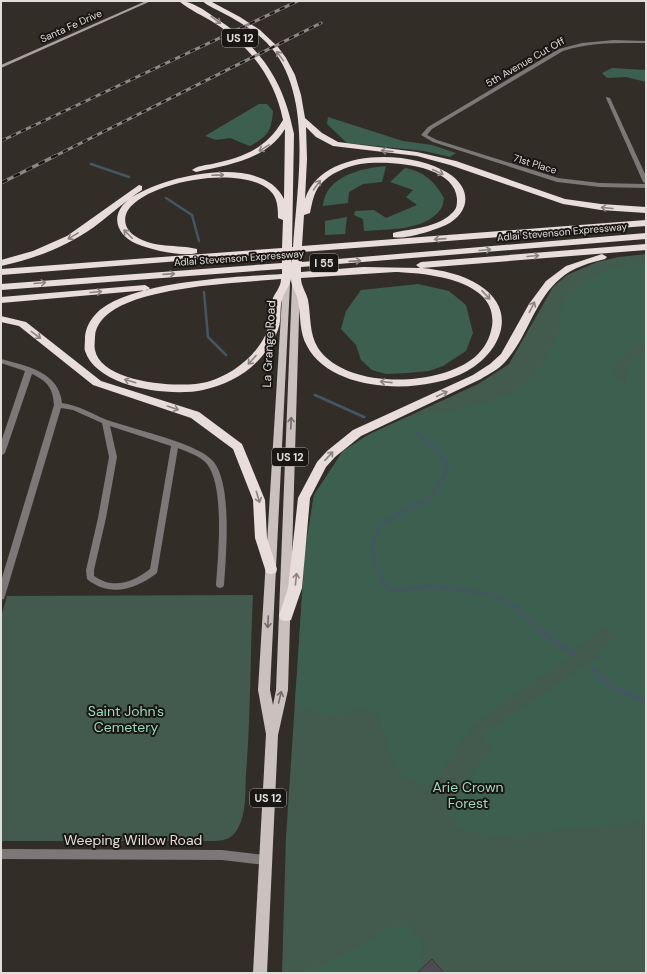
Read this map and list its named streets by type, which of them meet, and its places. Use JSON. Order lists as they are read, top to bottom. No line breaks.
{"streets":{"highway":["US 12","Adlai Stevenson Expressway","I 55"],"main road":["La Grange Road"],"street":["Santa Fe Drive","5th Avenue Cut Off","71st Place","Weeping Willow Road"]},"crossings":[["US 12","La Grange Road"],["US 12","Weeping Willow Road"],["5th Avenue Cut Off","71st Place"],["La Grange Road","Weeping Willow Road"]],"parks":["Saint John's Cemetery","Arie Crown Forest"]}
